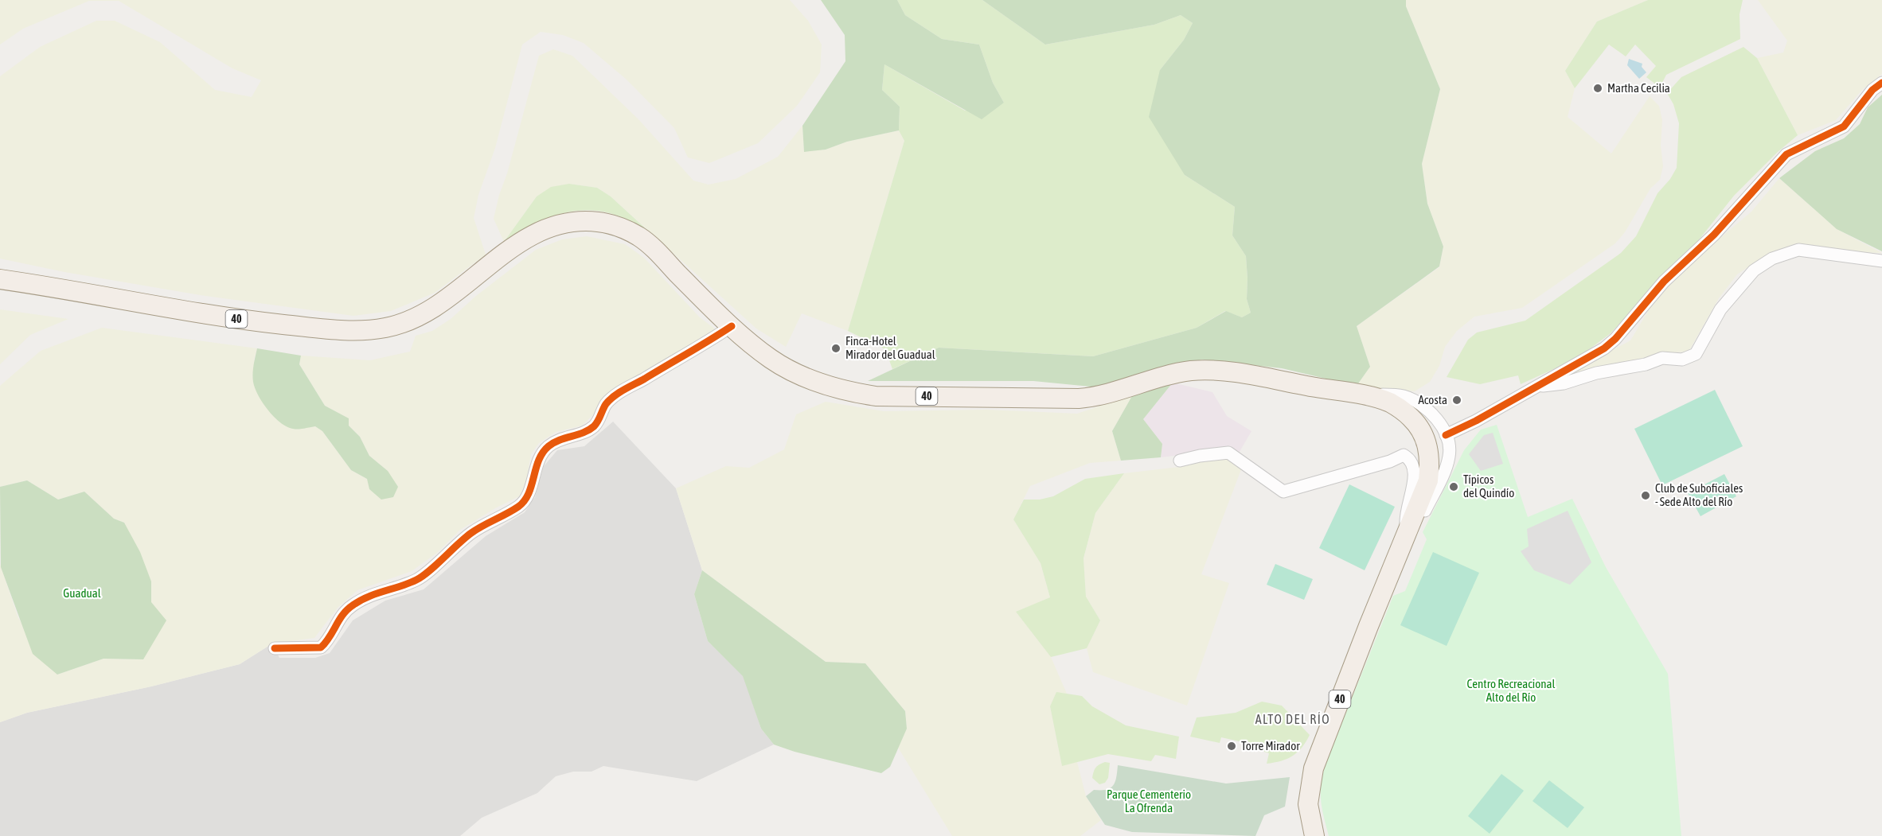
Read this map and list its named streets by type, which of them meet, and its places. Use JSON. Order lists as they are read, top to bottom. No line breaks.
{"streets":{"main road":["40"]},"districts":["ALTO DEL RÍO"],"parks":["Guadual","Centro Recreacional Alto del Río","Parque Cementerio La Ofrenda"],"places":["Martha Cecilia","Finca-Hotel Mirador del Guadual","Acosta","Típicos del Quindío","Club de Suboficiales - Sede Alto del Río","Torre Mirador"]}
